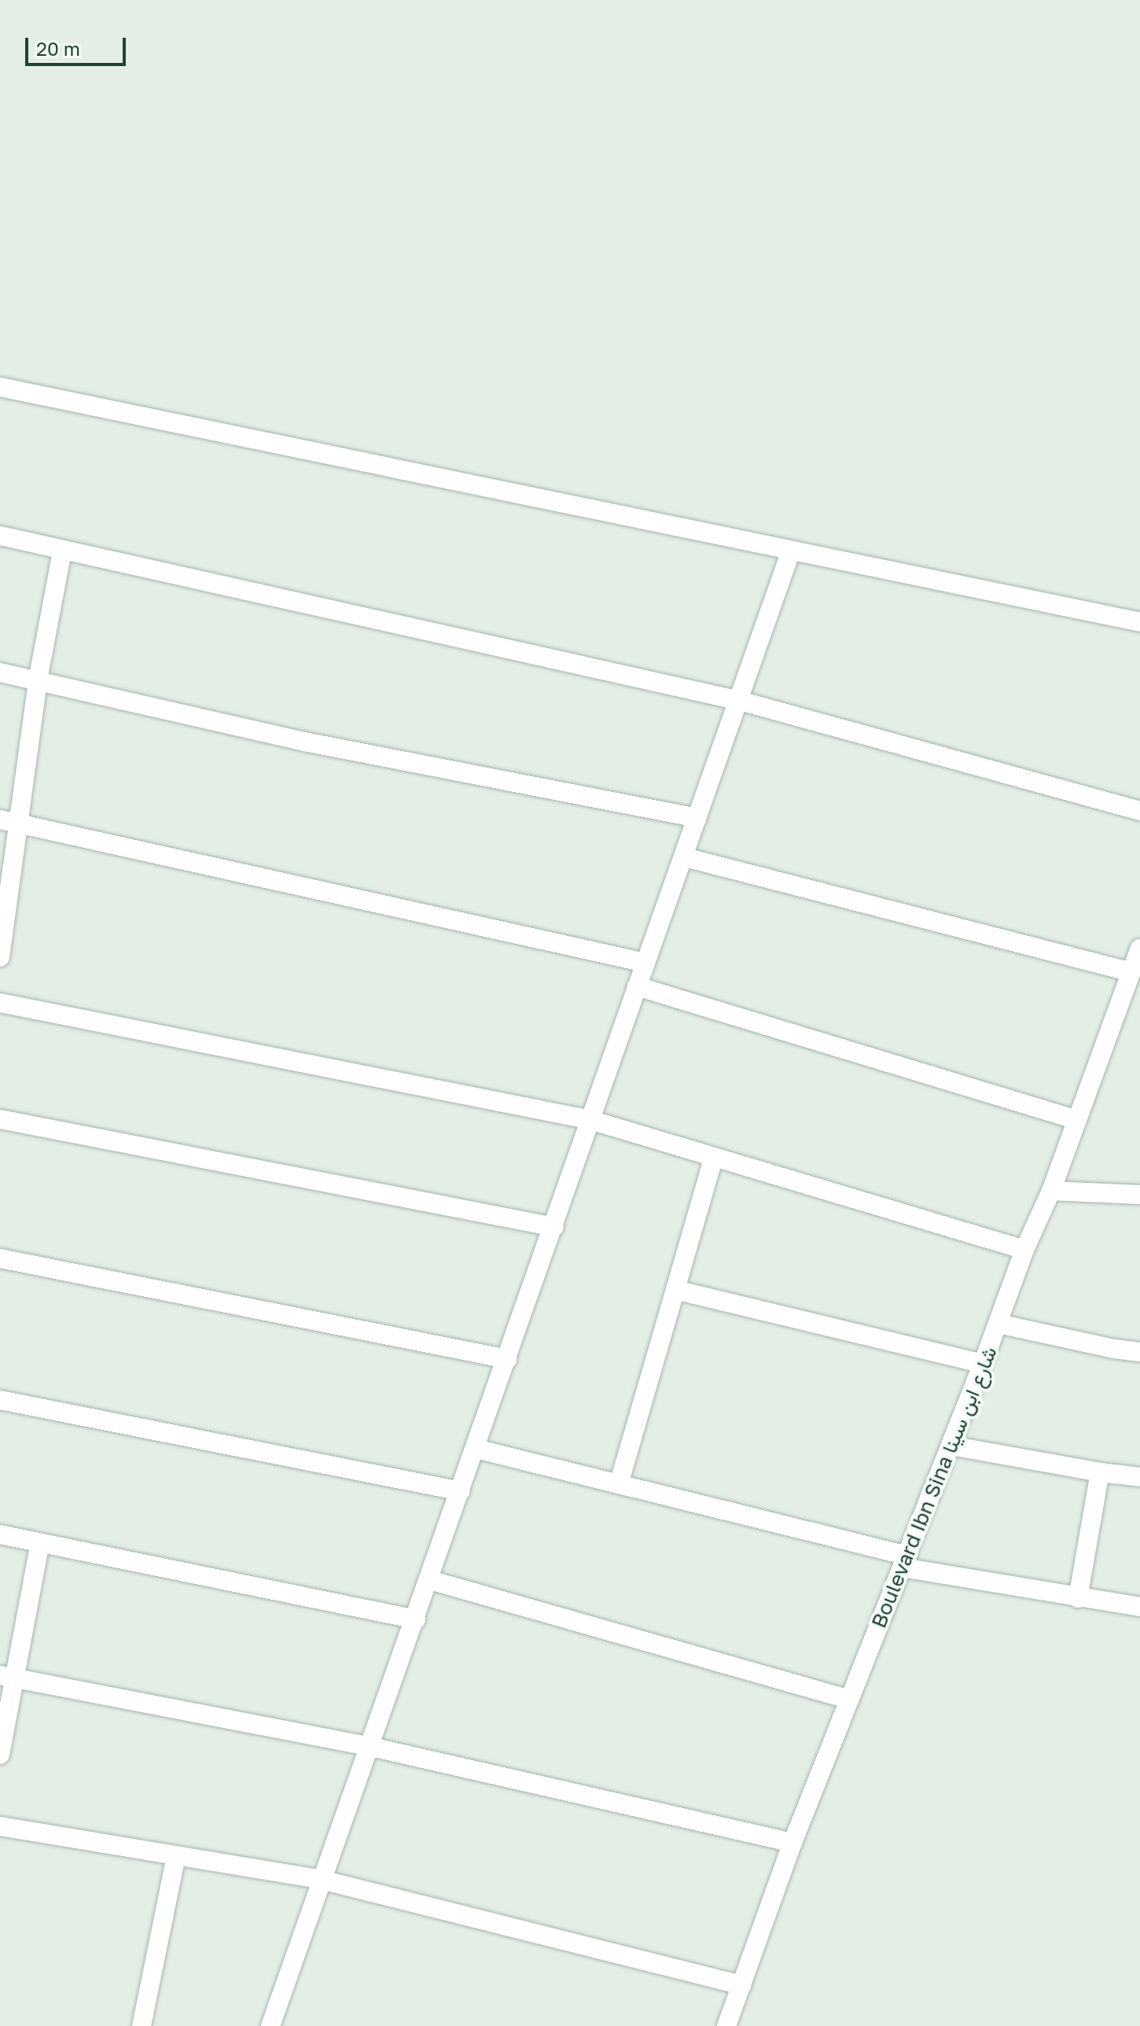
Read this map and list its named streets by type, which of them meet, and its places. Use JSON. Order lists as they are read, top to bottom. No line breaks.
{"streets":{"street":["Boulevard Ibn Sina شارع ابن سينا"]},"scale_bar":"20 m"}
